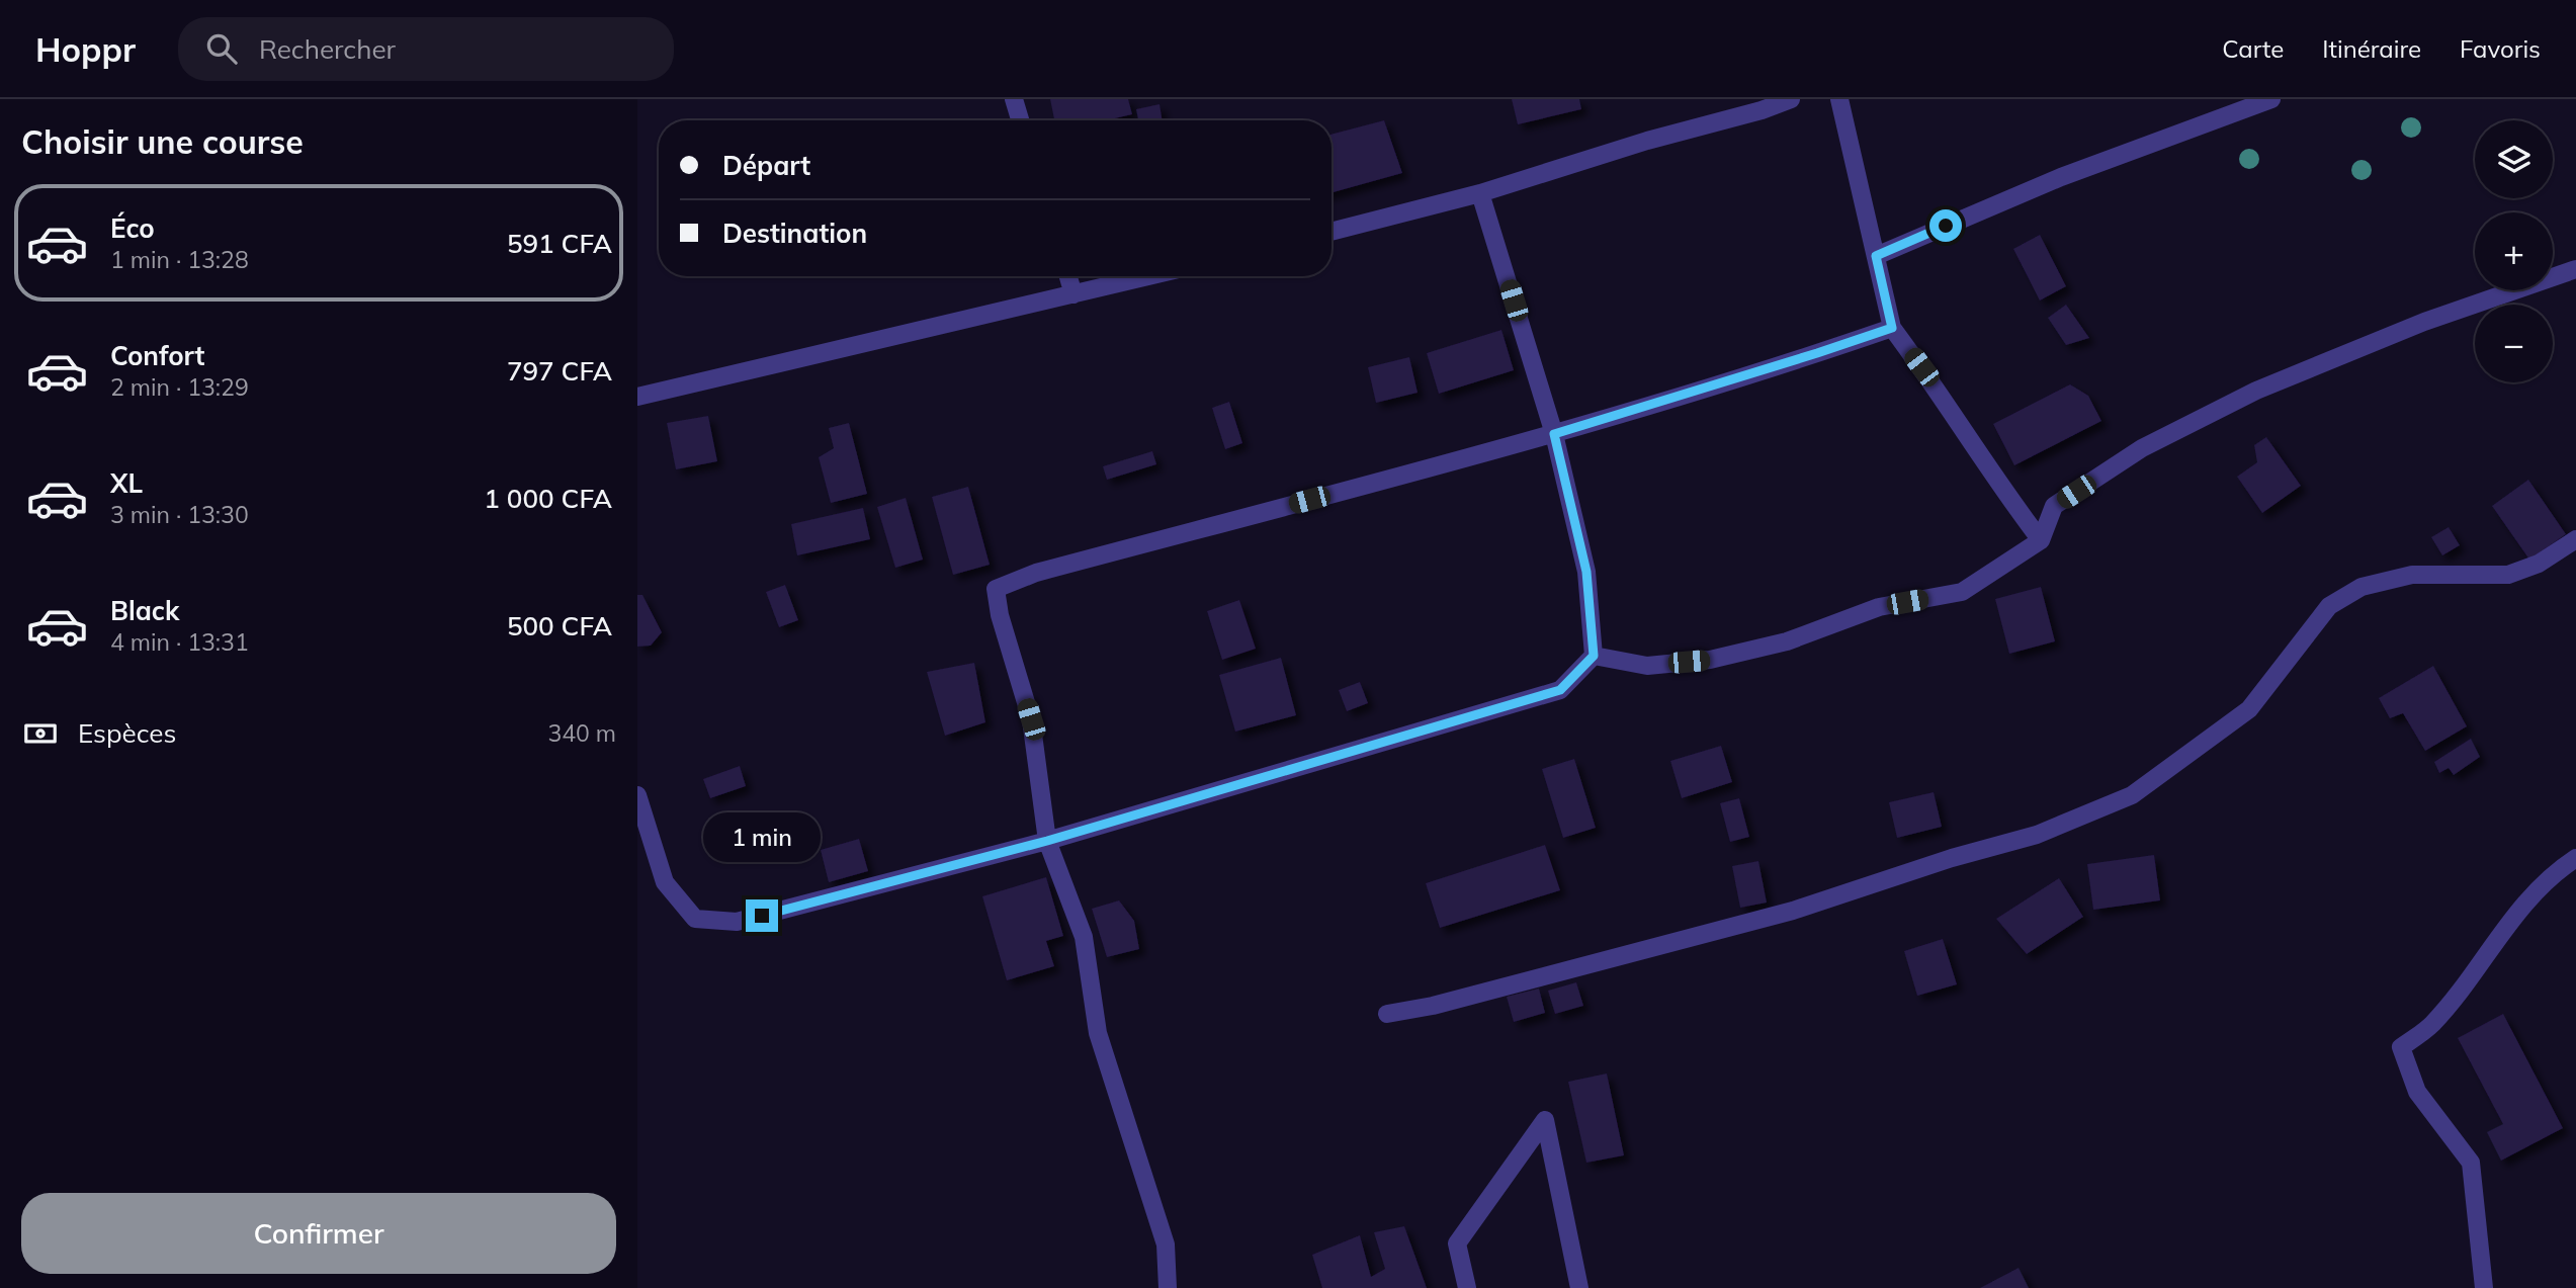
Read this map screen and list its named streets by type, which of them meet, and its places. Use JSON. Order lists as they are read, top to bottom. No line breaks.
{"page":{"header":"Hoppr","search":"Rechercher","nav":["Carte","Itinéraire","Favoris"],"heading":"Choisir une course","map_buttons":["+","−"],"banner":["Départ","Destination"],"list":[{"name":"Éco","note":"1 min · 13:28","value":"591 CFA"},{"name":"Confort","note":"2 min · 13:29","value":"797 CFA"},{"name":"XL","note":"3 min · 13:30","value":"1 000 CFA"},{"name":"Black","note":"4 min · 13:31","value":"500 CFA"}],"pay":["Espèces","340 m"],"bubble":"1 min","buttons":"Confirmer"}}
